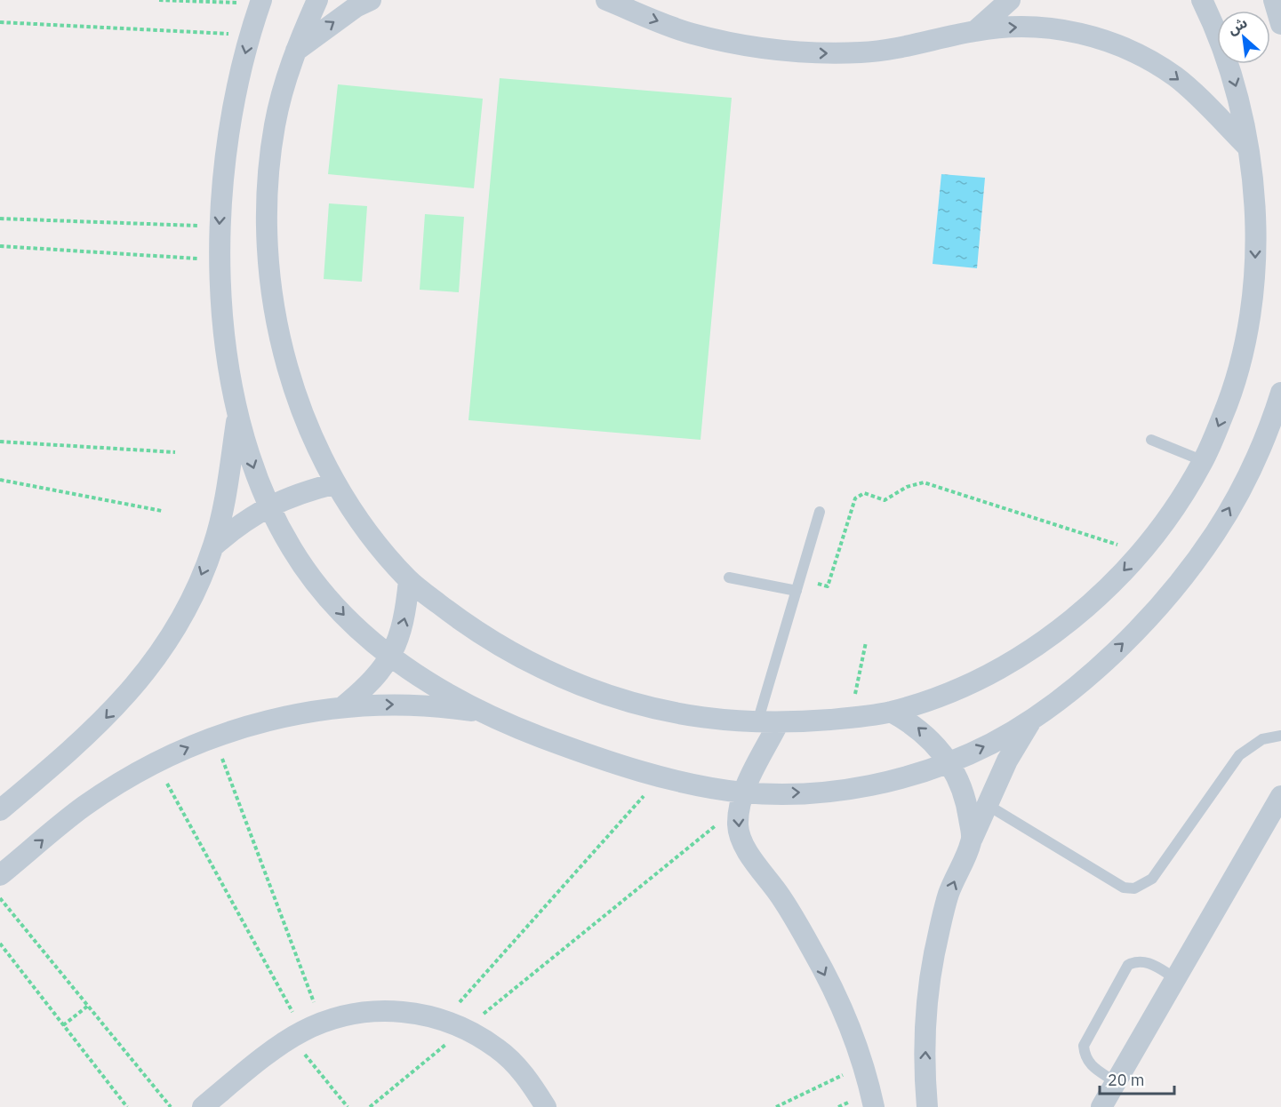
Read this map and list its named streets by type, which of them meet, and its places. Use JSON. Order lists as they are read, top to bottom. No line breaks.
{"scale_bar":"20 m","north":"top left"}
